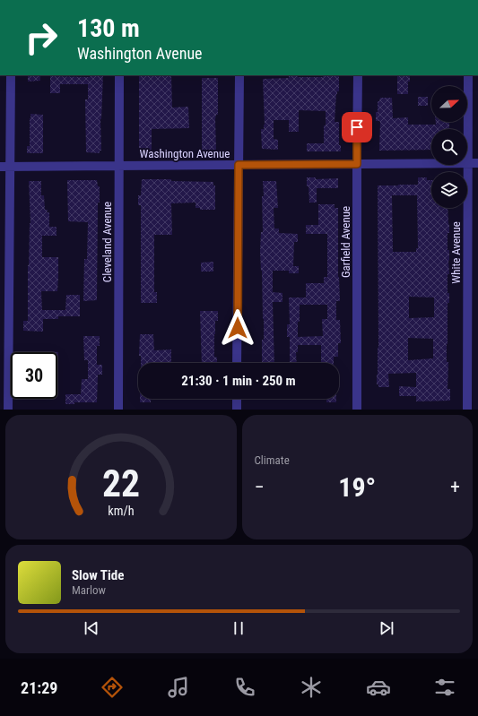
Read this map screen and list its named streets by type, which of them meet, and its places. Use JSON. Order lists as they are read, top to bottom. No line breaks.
{"streets":{"street":["Washington Avenue","Cleveland Avenue","Garfield Avenue","White Avenue"]},"crossings":[["Washington Avenue","Cleveland Avenue"],["Washington Avenue","Garfield Avenue"],["Washington Avenue","White Avenue"]],"north":"right","page":{"turn":["130 m","Washington Avenue"],"limit":"30","trip":"21:30 · 1 min · 250 m","tile":"Climate","heat":["−","19°","+"],"song":["Slow Tide","Marlow"],"tabs":"21:29","gauge":["22","km/h"]}}
